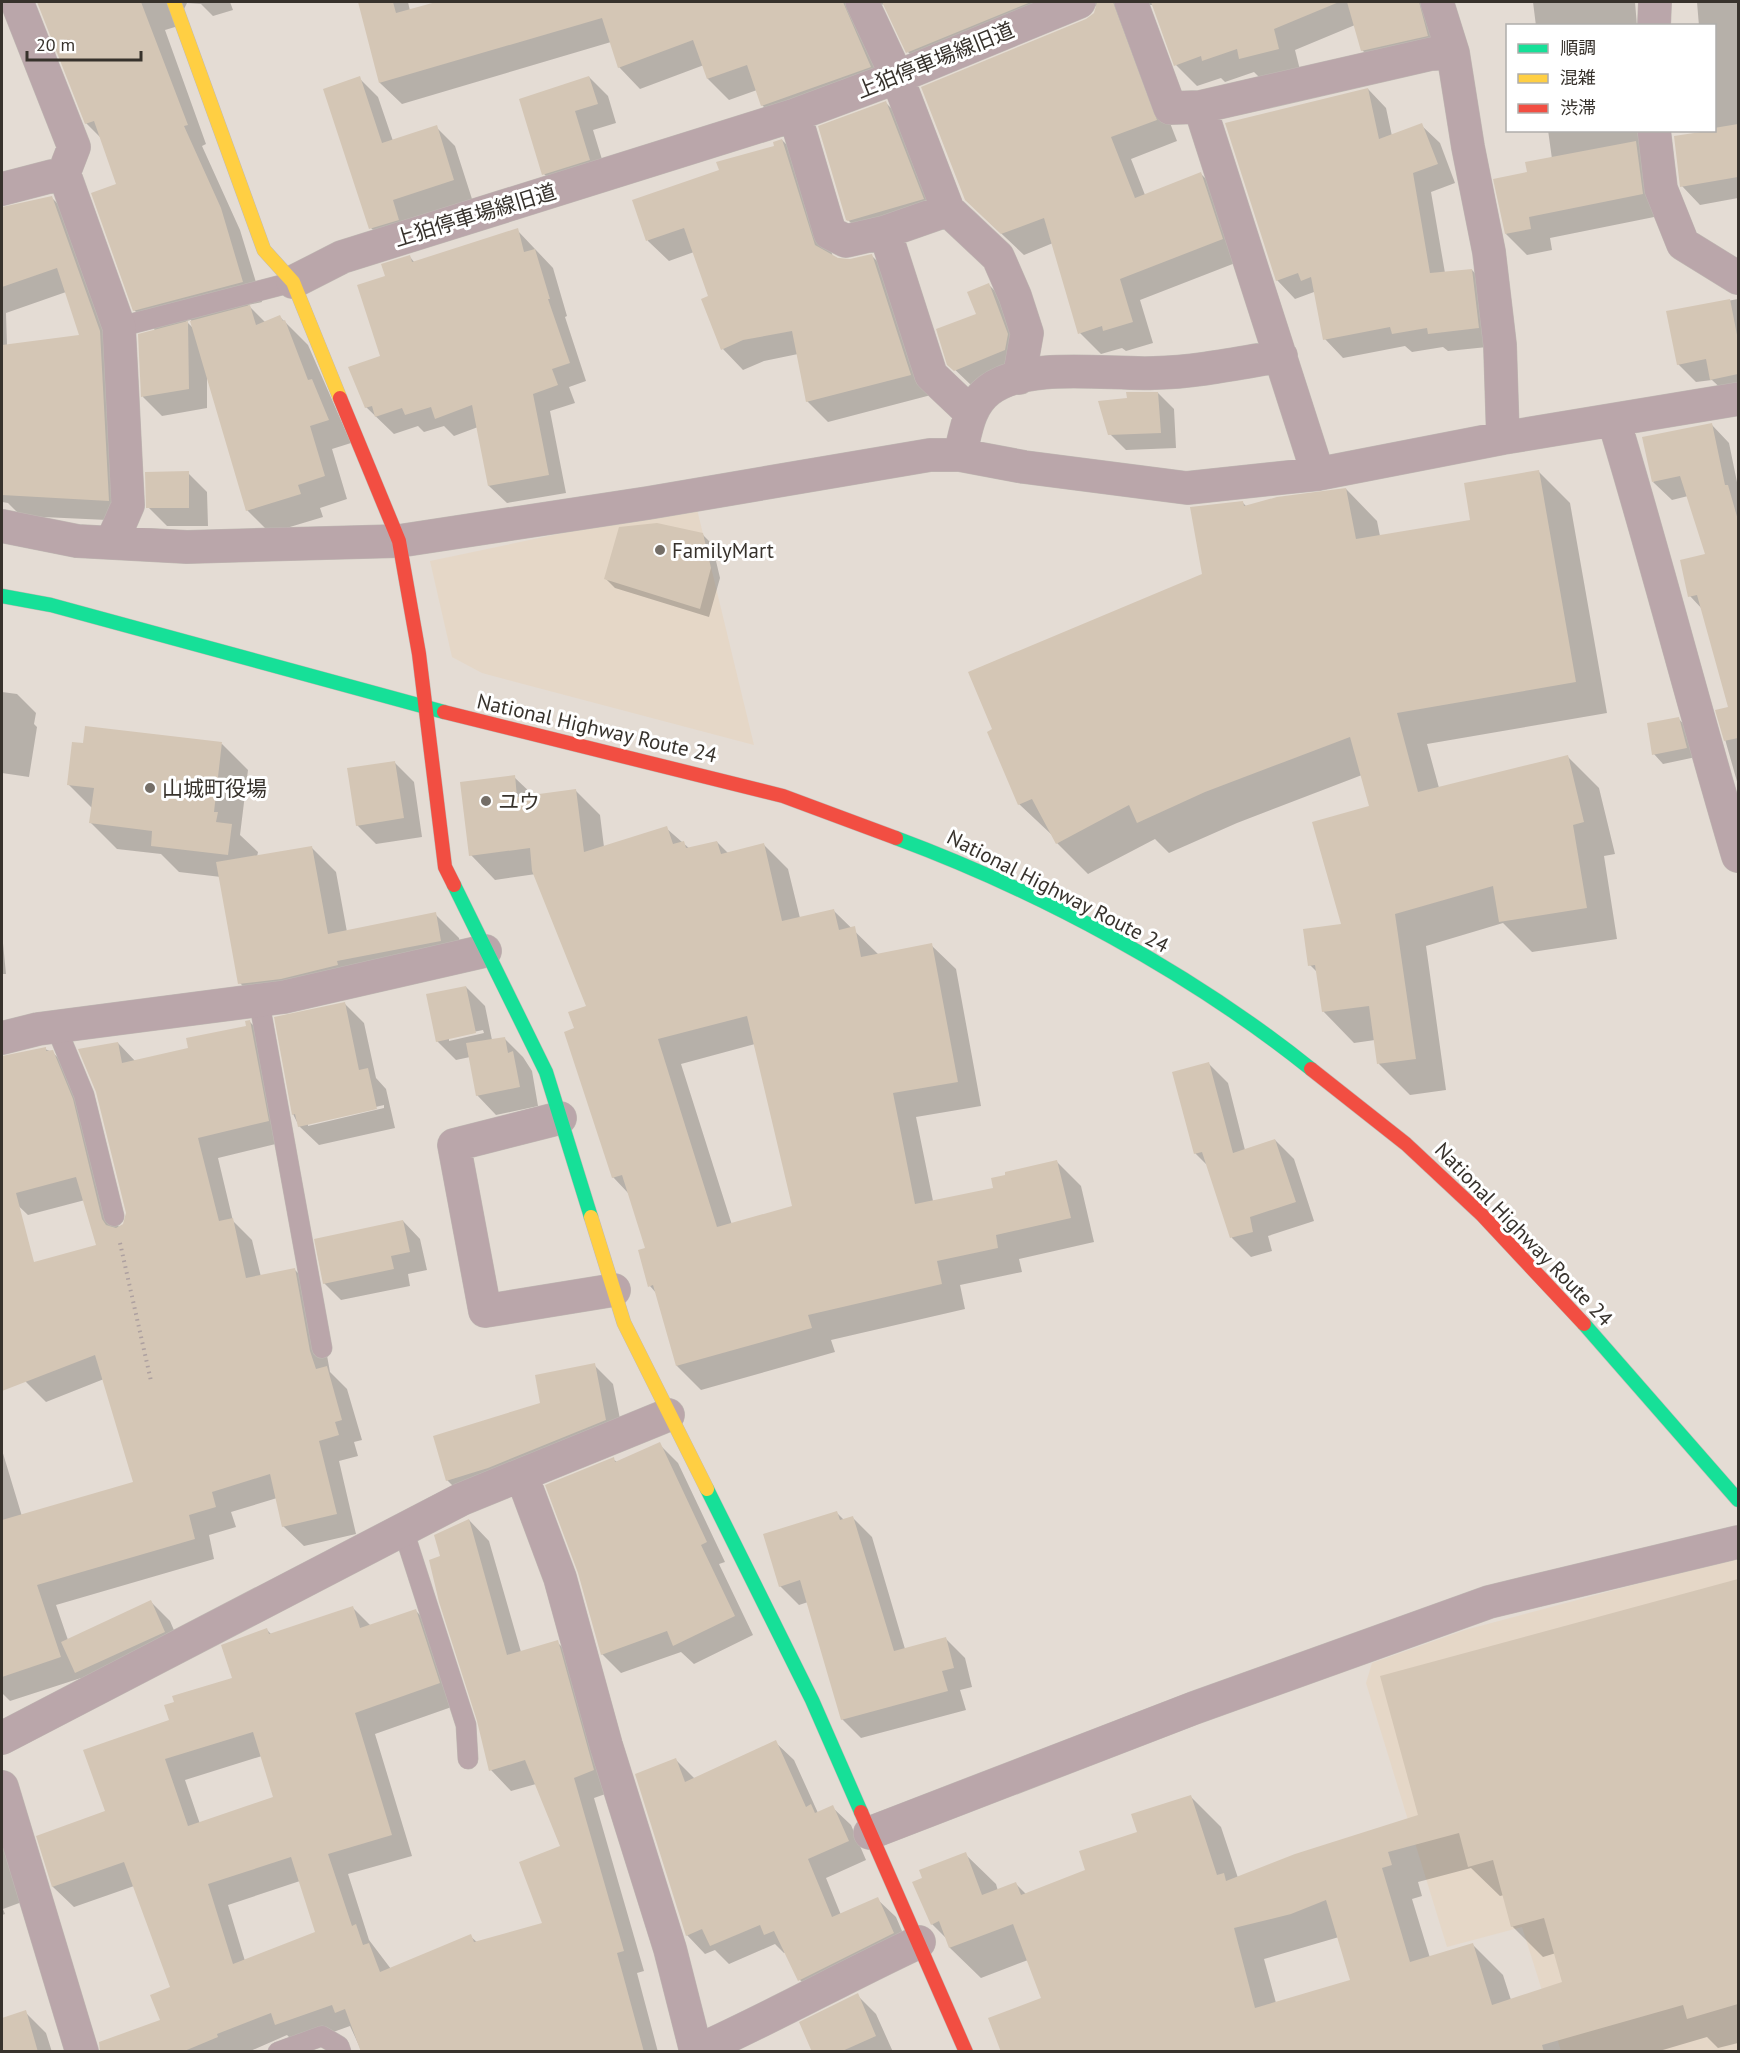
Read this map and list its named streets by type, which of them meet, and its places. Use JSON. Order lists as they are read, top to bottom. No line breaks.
{"streets":{"main road":["National Highway Route 24"],"street":["上狛停車場線旧道"]},"places":["FamilyMart","山城町役場","ユウ"],"legend":["順調","混雑","渋滞"],"scale_bar":"20 m"}
